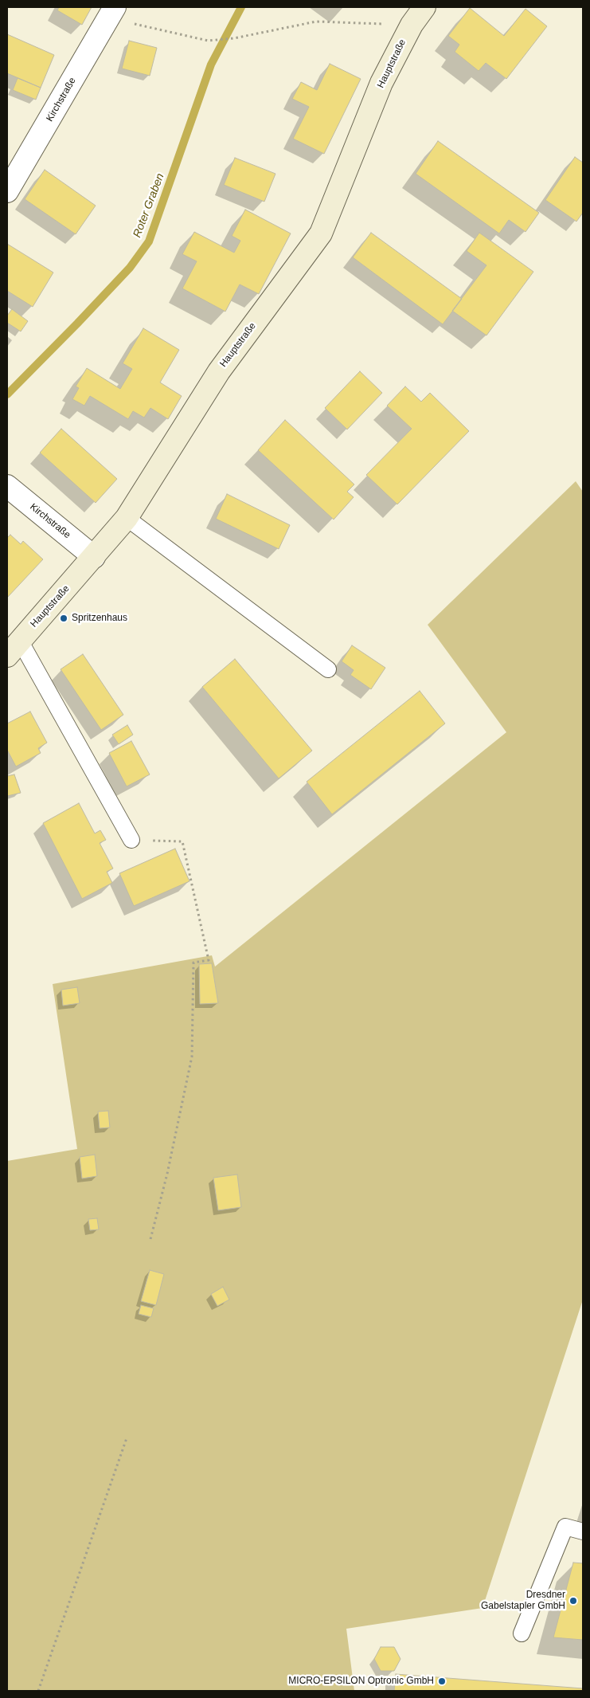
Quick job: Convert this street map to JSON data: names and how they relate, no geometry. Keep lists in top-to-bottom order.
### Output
{
  "streets": {
    "street": ["Hauptstraße", "Kirchstraße"]
  },
  "crossings": [
    ["Hauptstraße", "Kirchstraße"]
  ],
  "water": ["Roter Graben"],
  "places": ["Spritzenhaus", "Dresdner Gabelstapler GmbH", "MICRO-EPSILON Optronic GmbH"]
}
